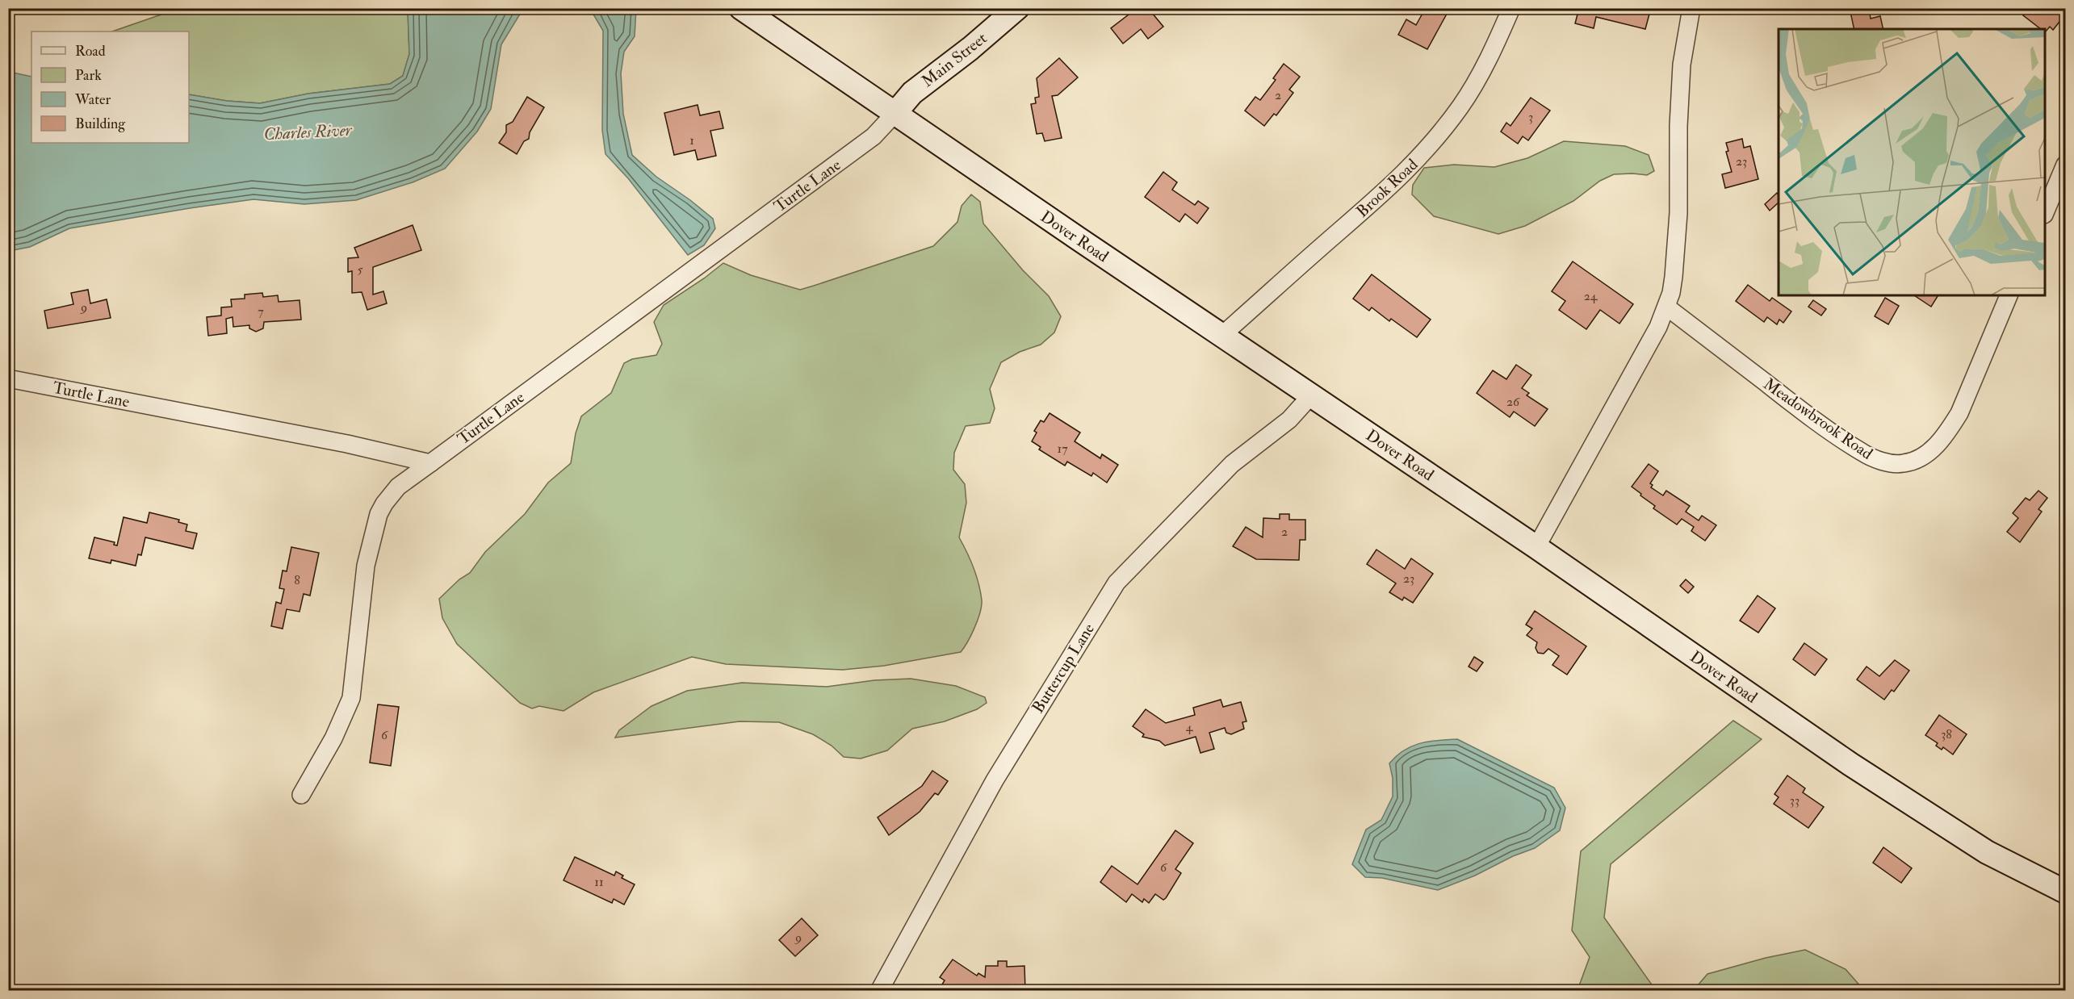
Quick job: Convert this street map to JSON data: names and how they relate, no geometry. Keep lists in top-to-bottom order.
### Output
{
  "streets": {
    "street": [
      "Main Street",
      "Turtle Lane",
      "Brook Road",
      "Dover Road",
      "Meadowbrook Road",
      "Buttercup Lane"
    ]
  },
  "crossings": [
    ["Main Street", "Turtle Lane"],
    ["Main Street", "Dover Road"],
    ["Turtle Lane", "Dover Road"],
    ["Brook Road", "Dover Road"],
    ["Dover Road", "Buttercup Lane"]
  ],
  "water": ["Charles River"],
  "house_numbers": [
    "2",
    "3",
    "1",
    "23",
    "5",
    "24",
    "9",
    "7",
    "26",
    "17",
    "2",
    "23",
    "8",
    "4",
    "38",
    "6",
    "33",
    "6",
    "11",
    "9"
  ],
  "legend": [
    "Road",
    "Park",
    "Water",
    "Building"
  ]
}
